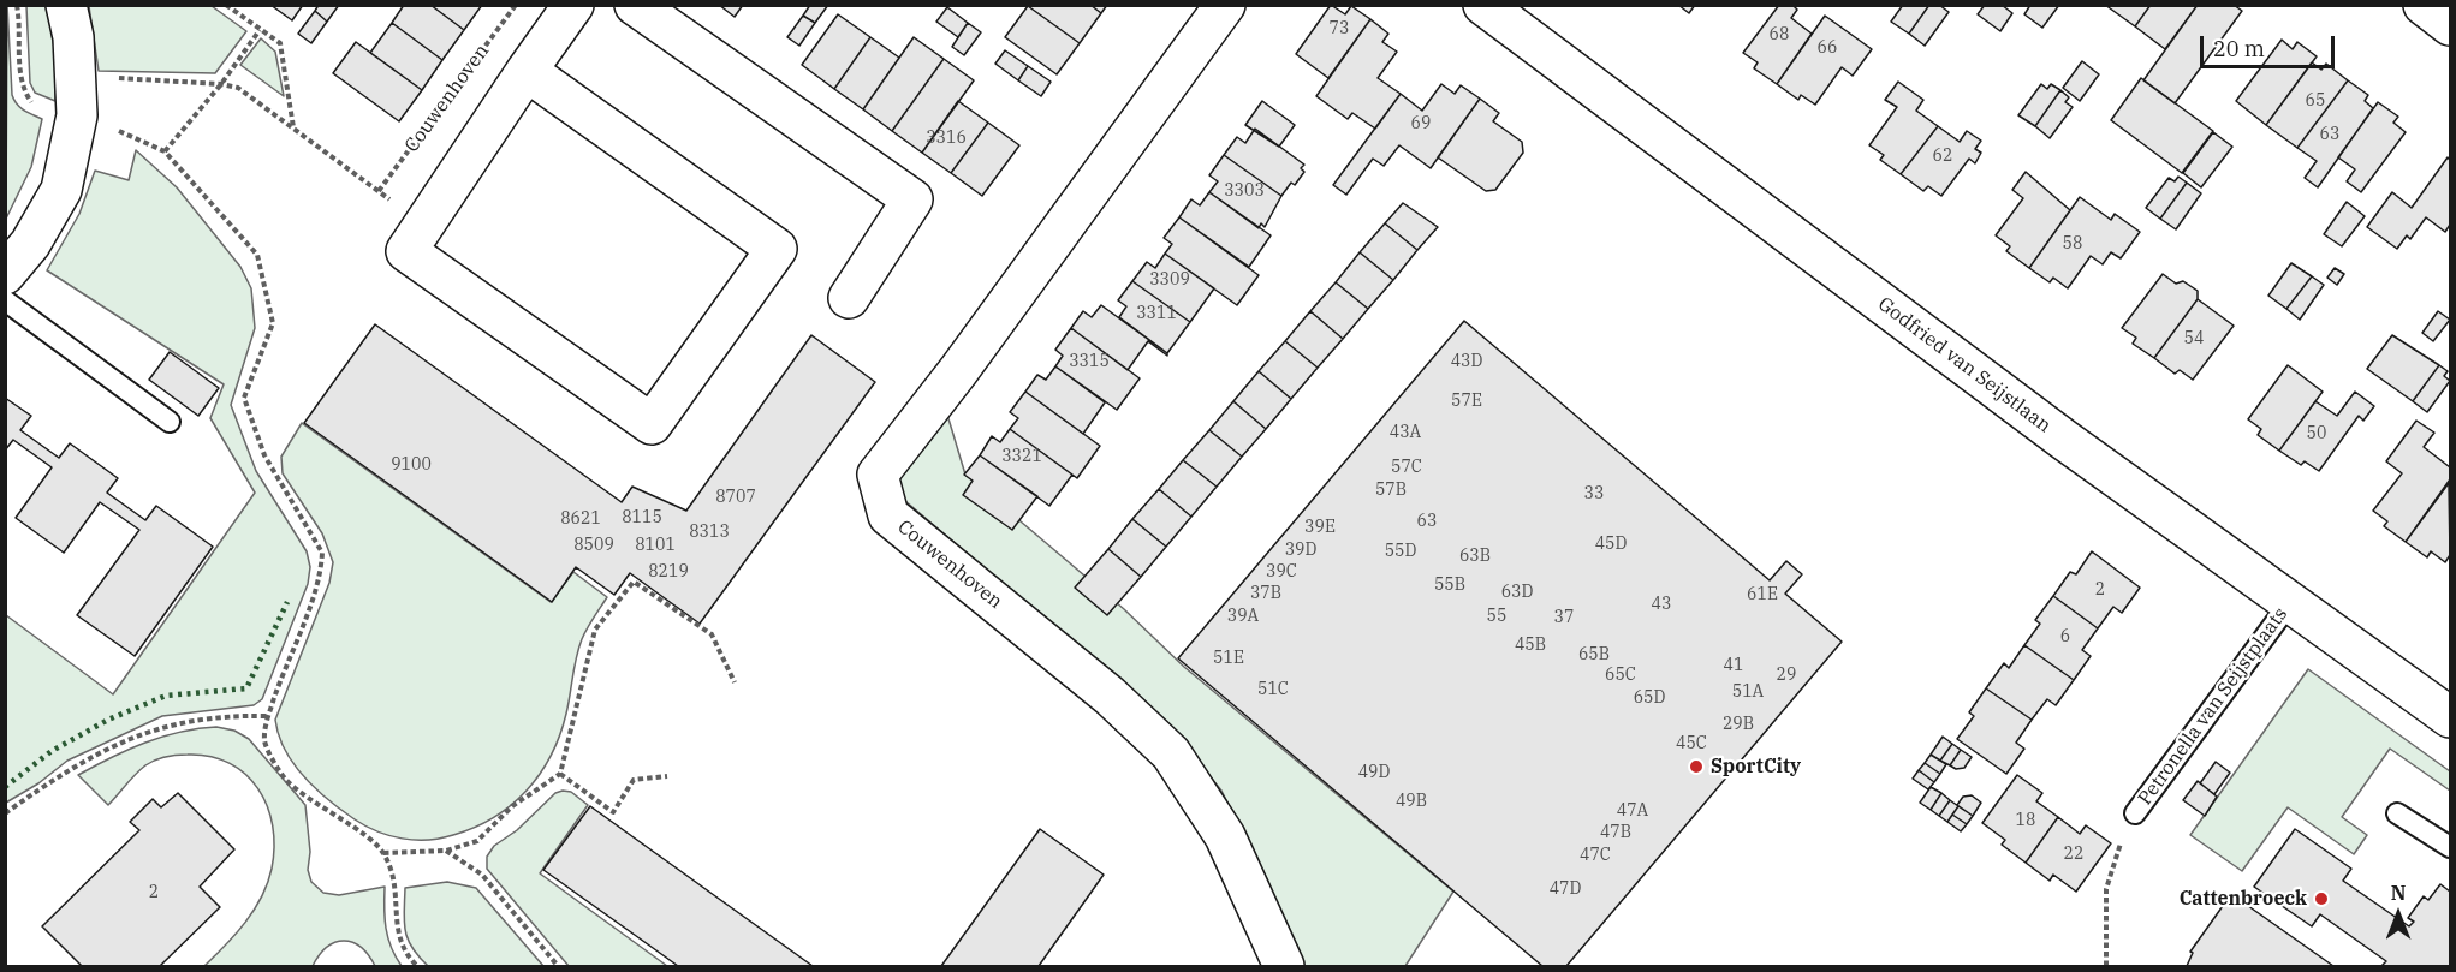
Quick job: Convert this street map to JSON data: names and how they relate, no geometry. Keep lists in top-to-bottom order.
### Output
{
  "streets": {
    "street": ["Couwenhoven", "Godfried van Seijstlaan"],
    "lane": ["Petronella van Seijstplaats"]
  },
  "crossings": [
    ["Godfried van Seijstlaan", "Petronella van Seijstplaats"]
  ],
  "places": ["SportCity", "Cattenbroeck"],
  "house_numbers": [
    "73",
    "68",
    "66",
    "65",
    "69",
    "63",
    "3316",
    "62",
    "3303",
    "58",
    "3309",
    "3311",
    "54",
    "3315",
    "43D",
    "57E",
    "43A",
    "50",
    "3321",
    "9100",
    "57C",
    "57B",
    "33",
    "8707",
    "8115",
    "8621",
    "63",
    "39E",
    "8313",
    "45D",
    "8509",
    "8101",
    "39D",
    "55D",
    "63B",
    "8219",
    "39C",
    "55B",
    "2",
    "63D",
    "37B",
    "61E",
    "43",
    "39A",
    "55",
    "37",
    "6",
    "45B",
    "65B",
    "51E",
    "41",
    "65C",
    "29",
    "51C",
    "51A",
    "65D",
    "29B",
    "45C",
    "49D",
    "49B",
    "47A",
    "18",
    "47B",
    "22",
    "47C",
    "47D",
    "2"
  ],
  "scale_bar": "20 m",
  "north": "top"
}
